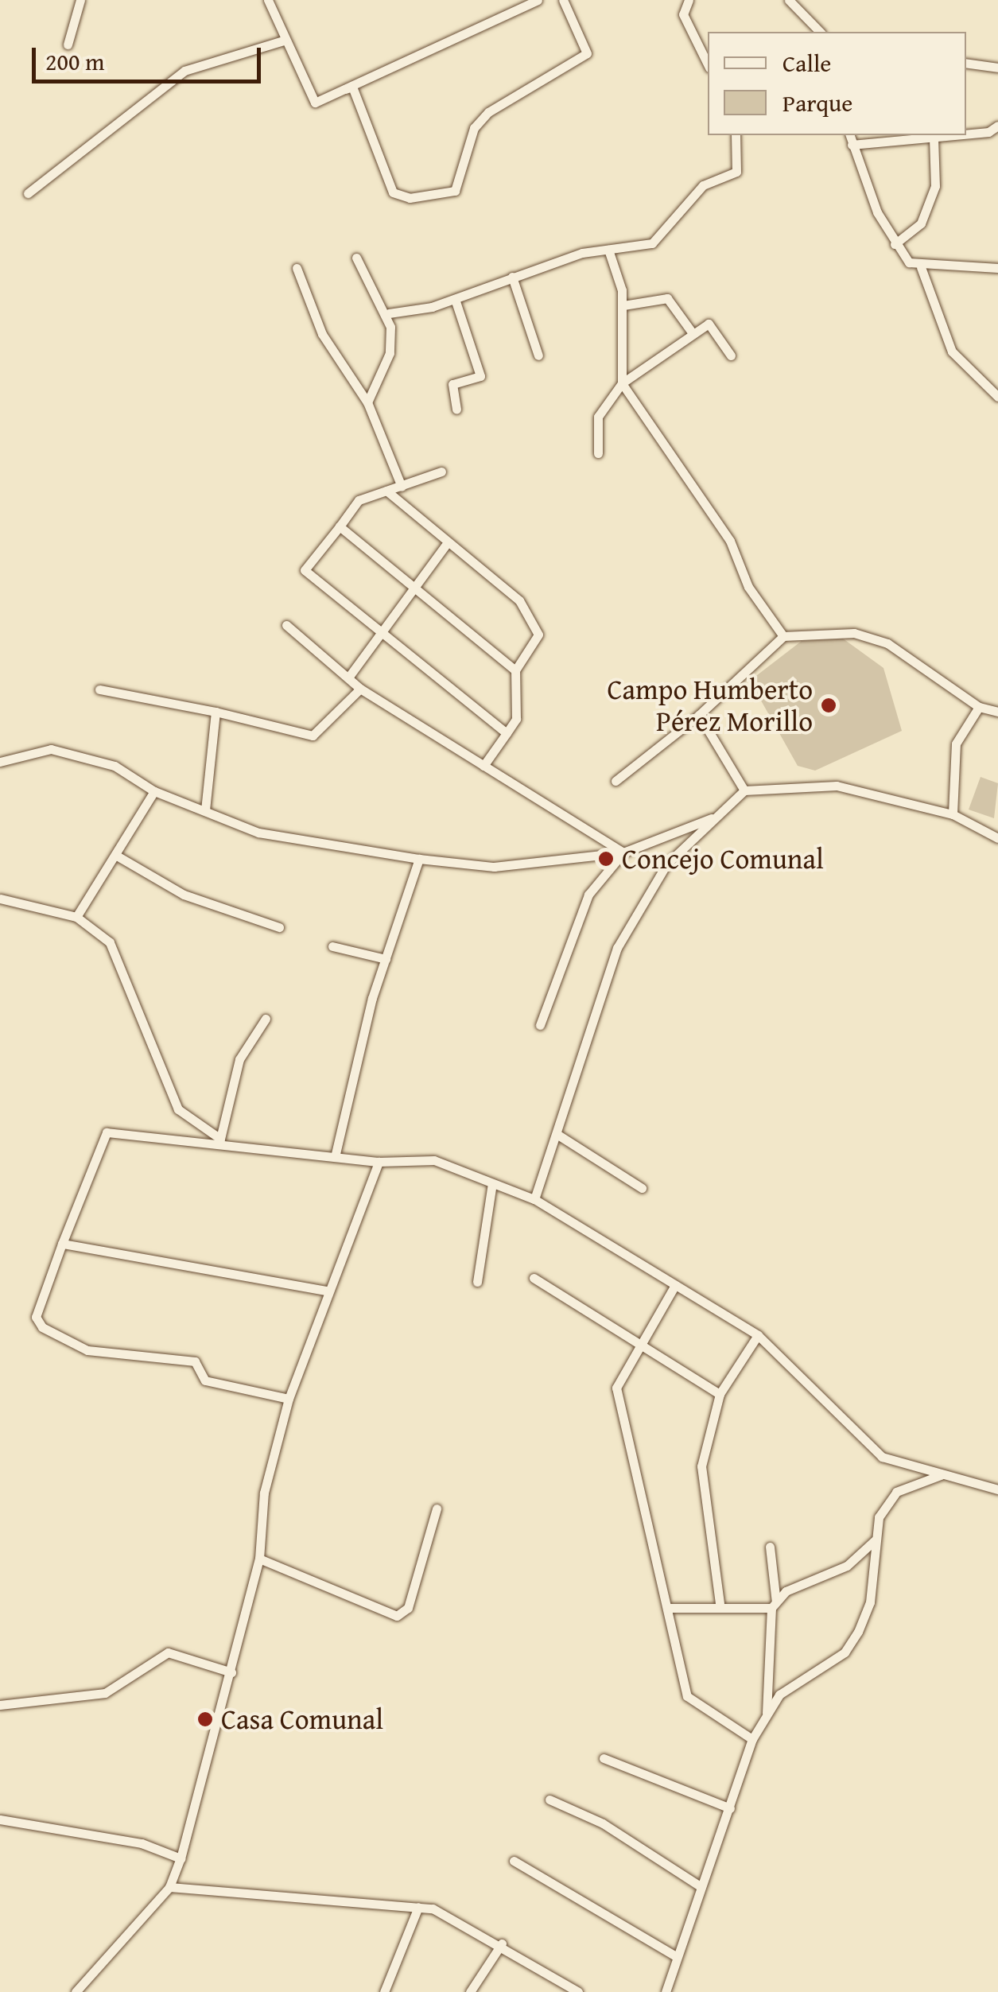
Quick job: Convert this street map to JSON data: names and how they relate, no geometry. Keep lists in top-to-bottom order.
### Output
{
  "places": ["Campo Humberto Pérez Morillo", "Concejo Comunal", "Casa Comunal"],
  "legend": ["Calle", "Parque"],
  "scale_bar": "200 m"
}
